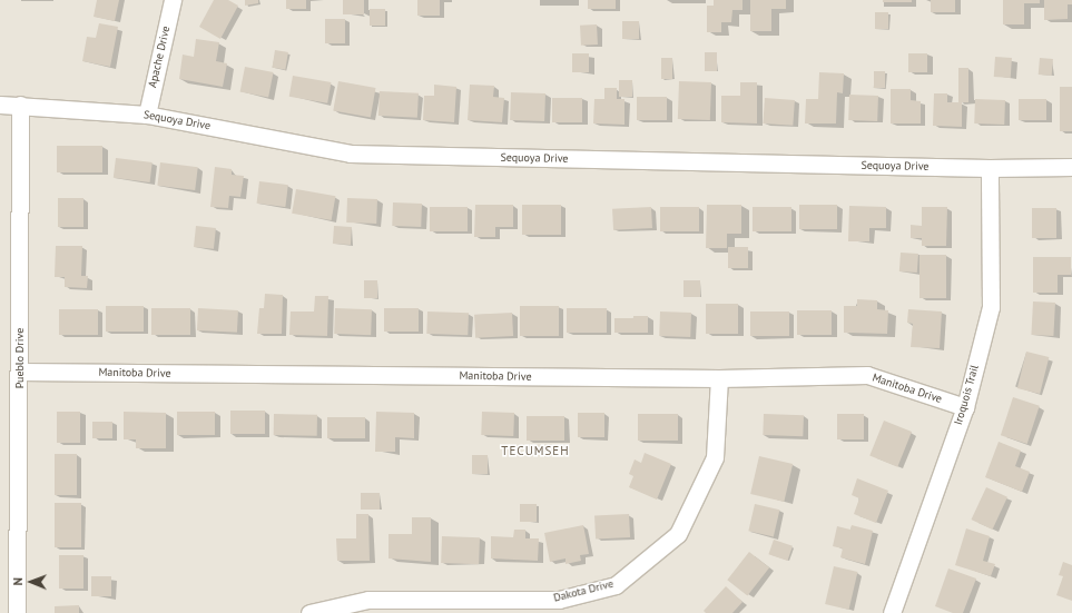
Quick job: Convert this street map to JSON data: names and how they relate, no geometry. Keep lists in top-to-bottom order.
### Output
{
  "streets": {
    "street": [
      "Apache Drive",
      "Sequoya Drive",
      "Pueblo Drive",
      "Manitoba Drive",
      "Iroquois Trail",
      "Dakota Drive"
    ]
  },
  "crossings": [
    ["Apache Drive", "Sequoya Drive"],
    ["Sequoya Drive", "Pueblo Drive"],
    ["Sequoya Drive", "Iroquois Trail"],
    ["Pueblo Drive", "Manitoba Drive"],
    ["Manitoba Drive", "Iroquois Trail"],
    ["Manitoba Drive", "Dakota Drive"]
  ],
  "districts": ["TECUMSEH"],
  "north": "left"
}
